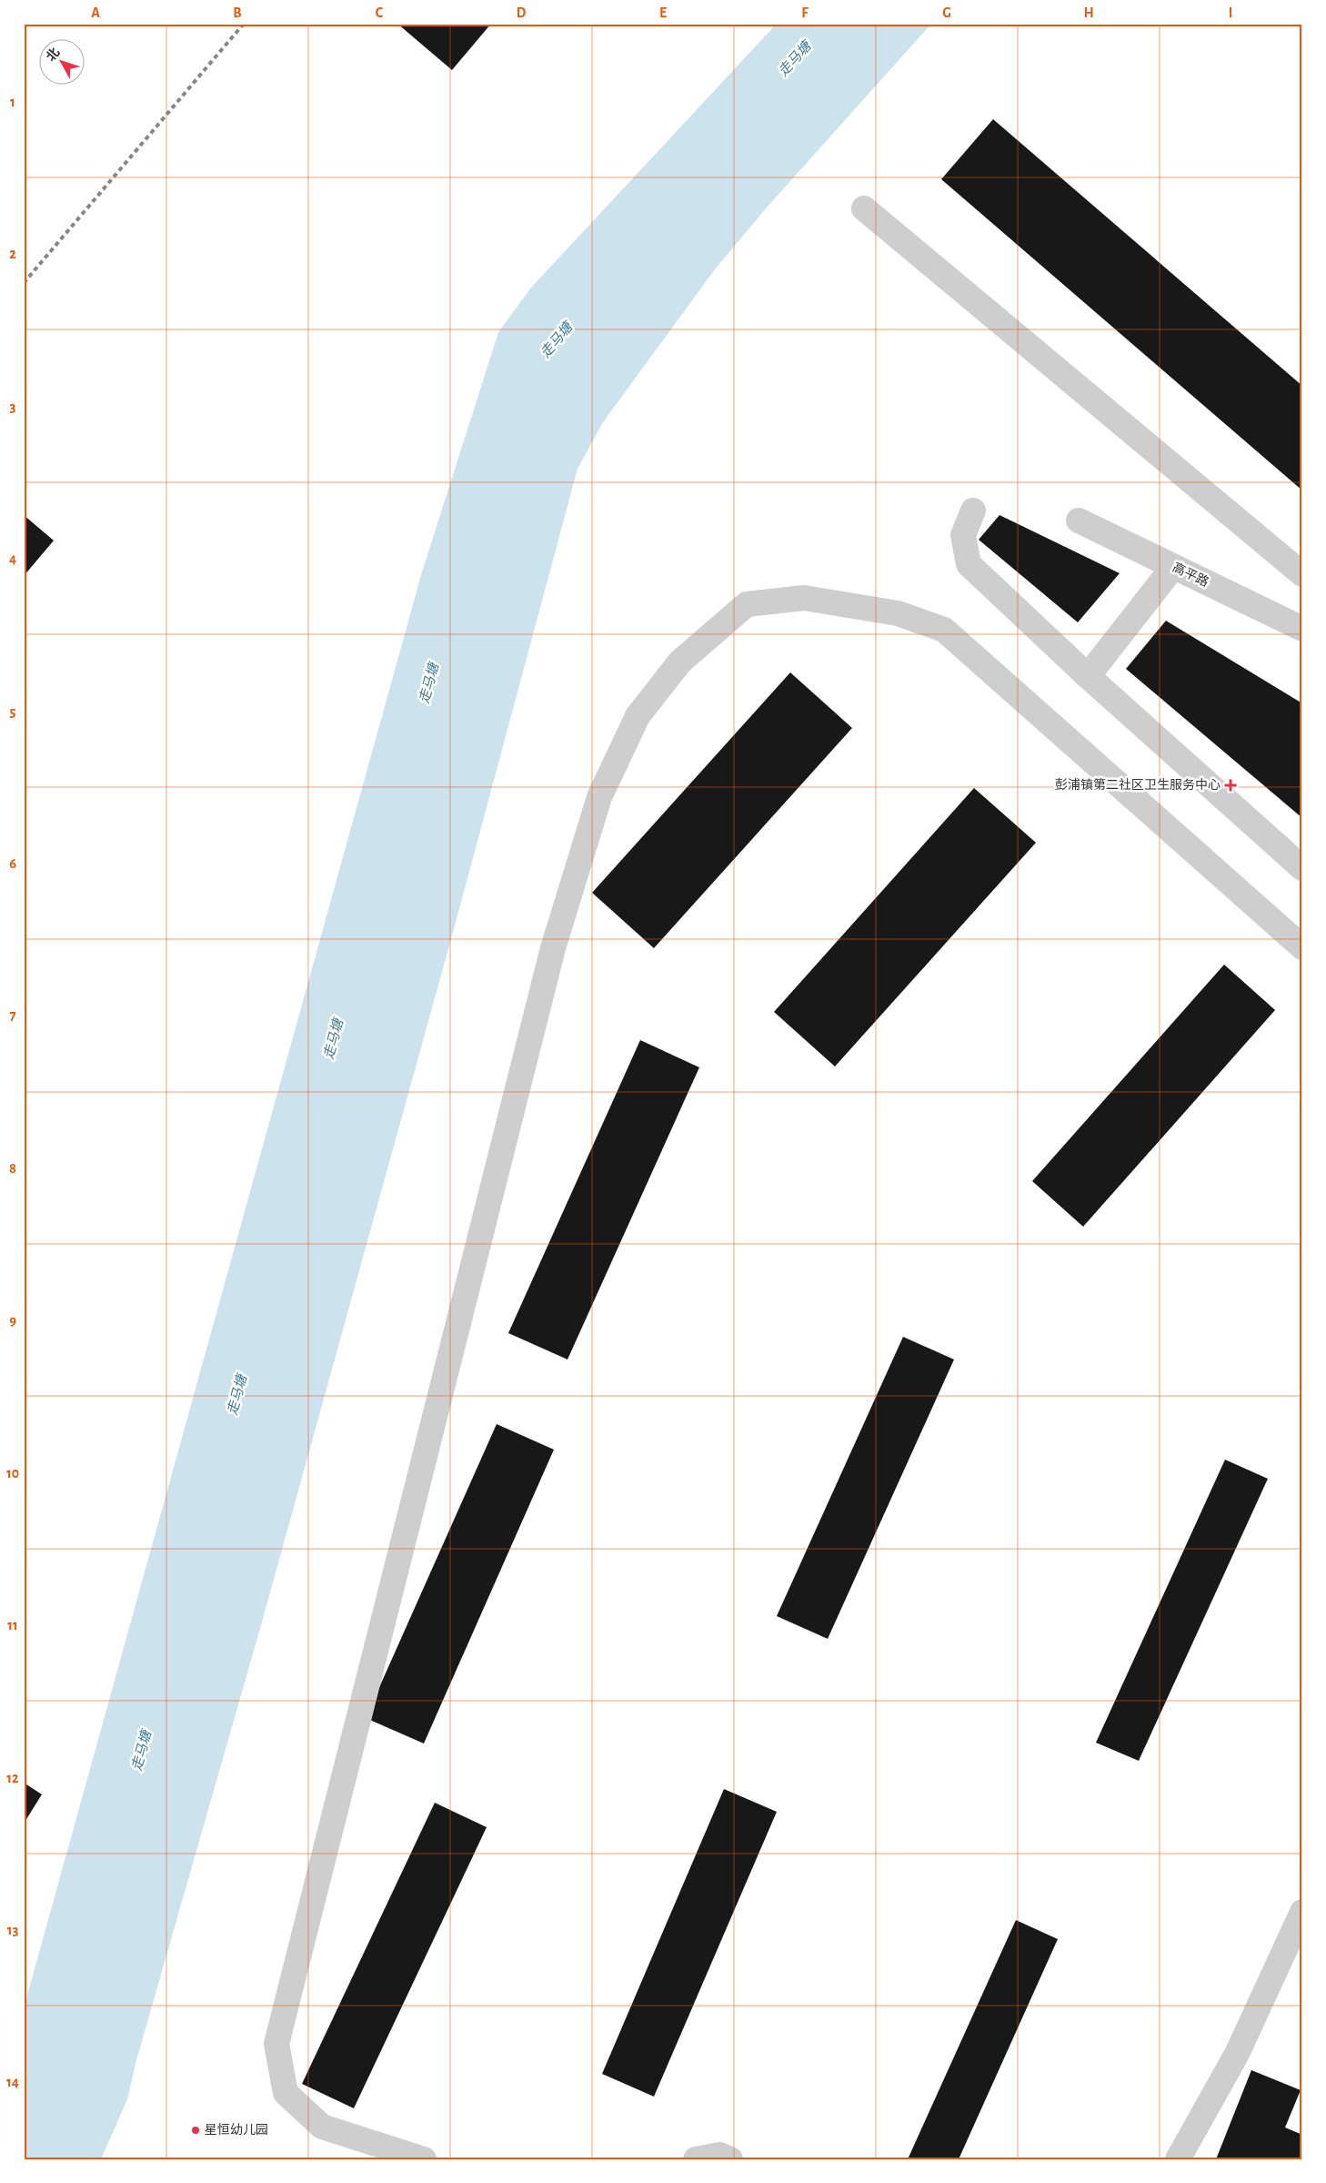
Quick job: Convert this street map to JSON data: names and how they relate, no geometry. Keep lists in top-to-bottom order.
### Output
{
  "streets": {
    "street": ["高平路"]
  },
  "water": ["走马塘"],
  "places": {
    "health": ["彭浦镇第二社区卫生服务中心"],
    "other": ["星恒幼儿园"]
  },
  "north": "top left",
  "grid": {
    "columns": [
      "A",
      "B",
      "C",
      "D",
      "E",
      "F",
      "G",
      "H",
      "I"
    ],
    "rows": [
      "1",
      "2",
      "3",
      "4",
      "5",
      "6",
      "7",
      "8",
      "9",
      "10",
      "11",
      "12",
      "13",
      "14"
    ]
  }
}
